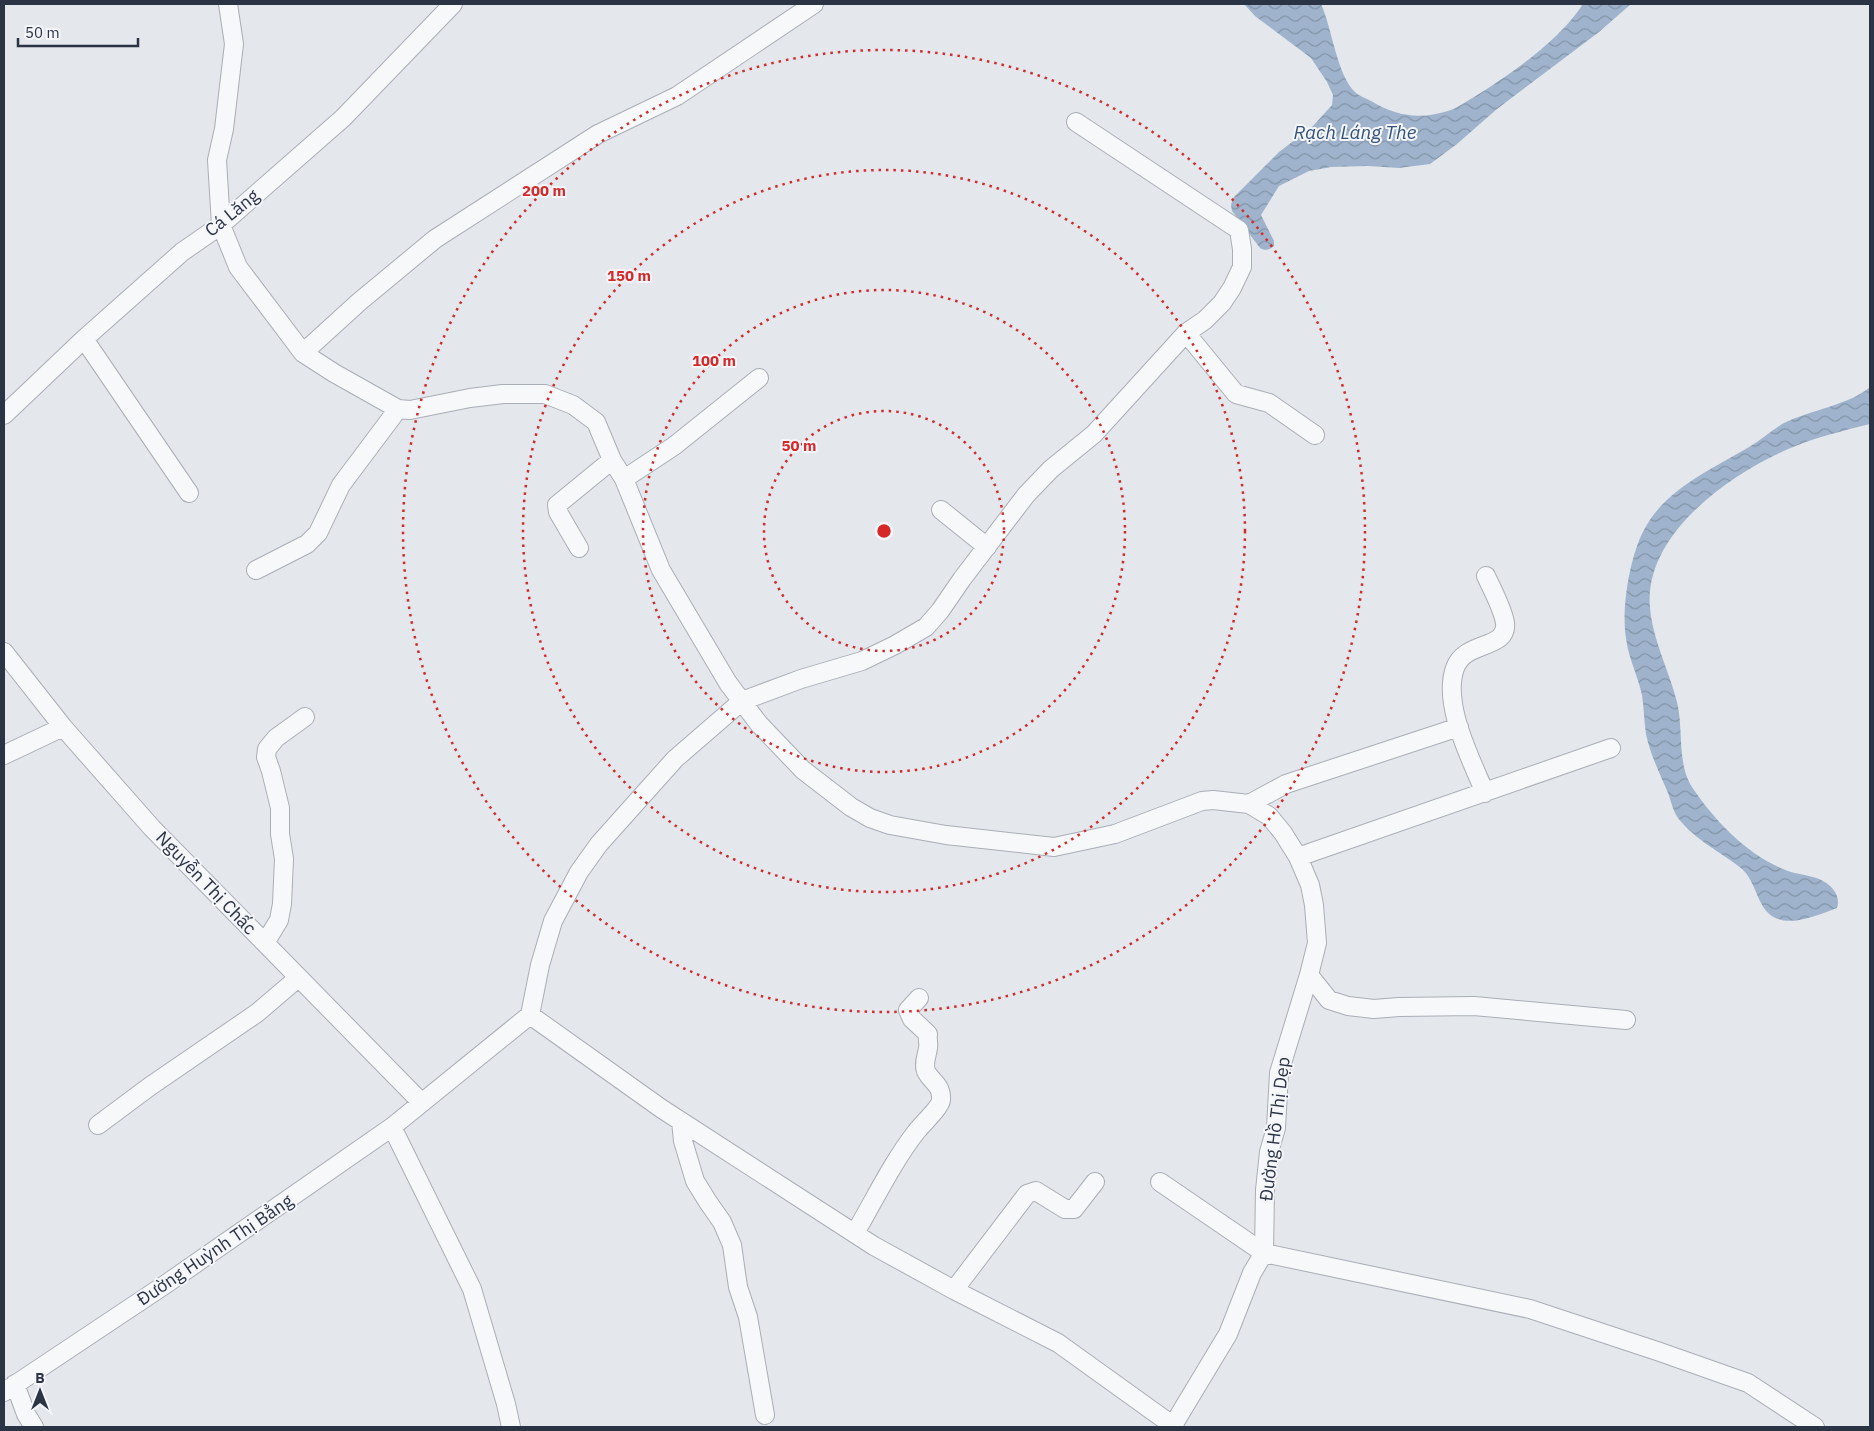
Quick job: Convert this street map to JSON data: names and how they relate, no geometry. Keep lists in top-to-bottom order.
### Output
{
  "streets": {
    "street": [
      "Cá Lăng",
      "Nguyễn Thị Chấc",
      "Đường Hồ Thị Dẹp",
      "Đường Huỳnh Thị Bẳng"
    ]
  },
  "crossings": [
    ["Nguyễn Thị Chấc", "Đường Huỳnh Thị Bẳng"]
  ],
  "water": ["Rạch Láng The"],
  "scale_bar": "50 m",
  "north": "top",
  "rings": [
    "200 m",
    "150 m",
    "100 m",
    "50 m"
  ]
}
